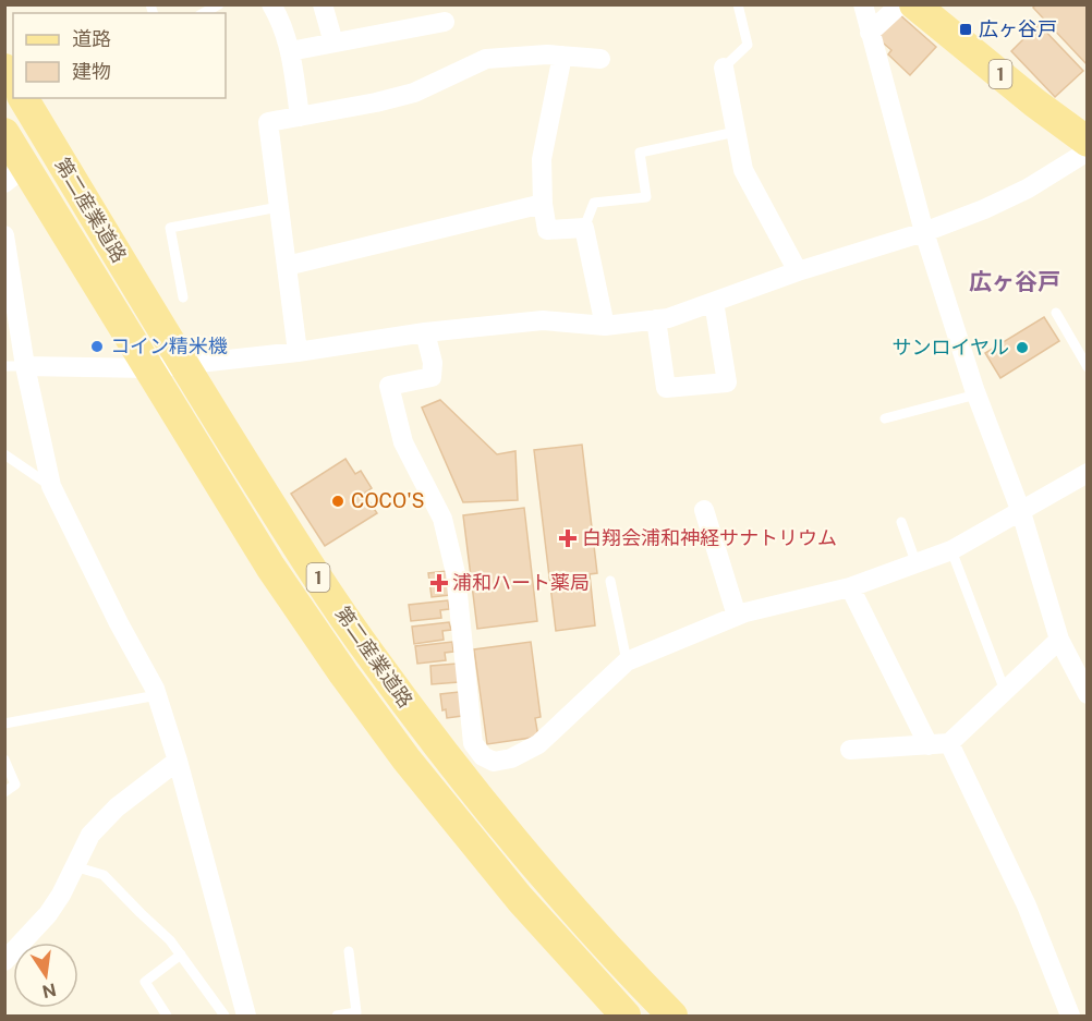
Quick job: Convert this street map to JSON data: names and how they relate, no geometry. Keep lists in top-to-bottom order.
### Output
{
  "streets": {
    "main road": ["1", "第二産業道路"]
  },
  "districts": ["広ヶ谷戸"],
  "places": {
    "transit": ["広ヶ谷戸"],
    "other": ["コイン精米機", "サンロイヤル", "COCO'S"],
    "health": ["白翔会浦和神経サナトリウム", "浦和ハート薬局"]
  },
  "legend": ["道路", "建物"],
  "north": "bottom"
}
